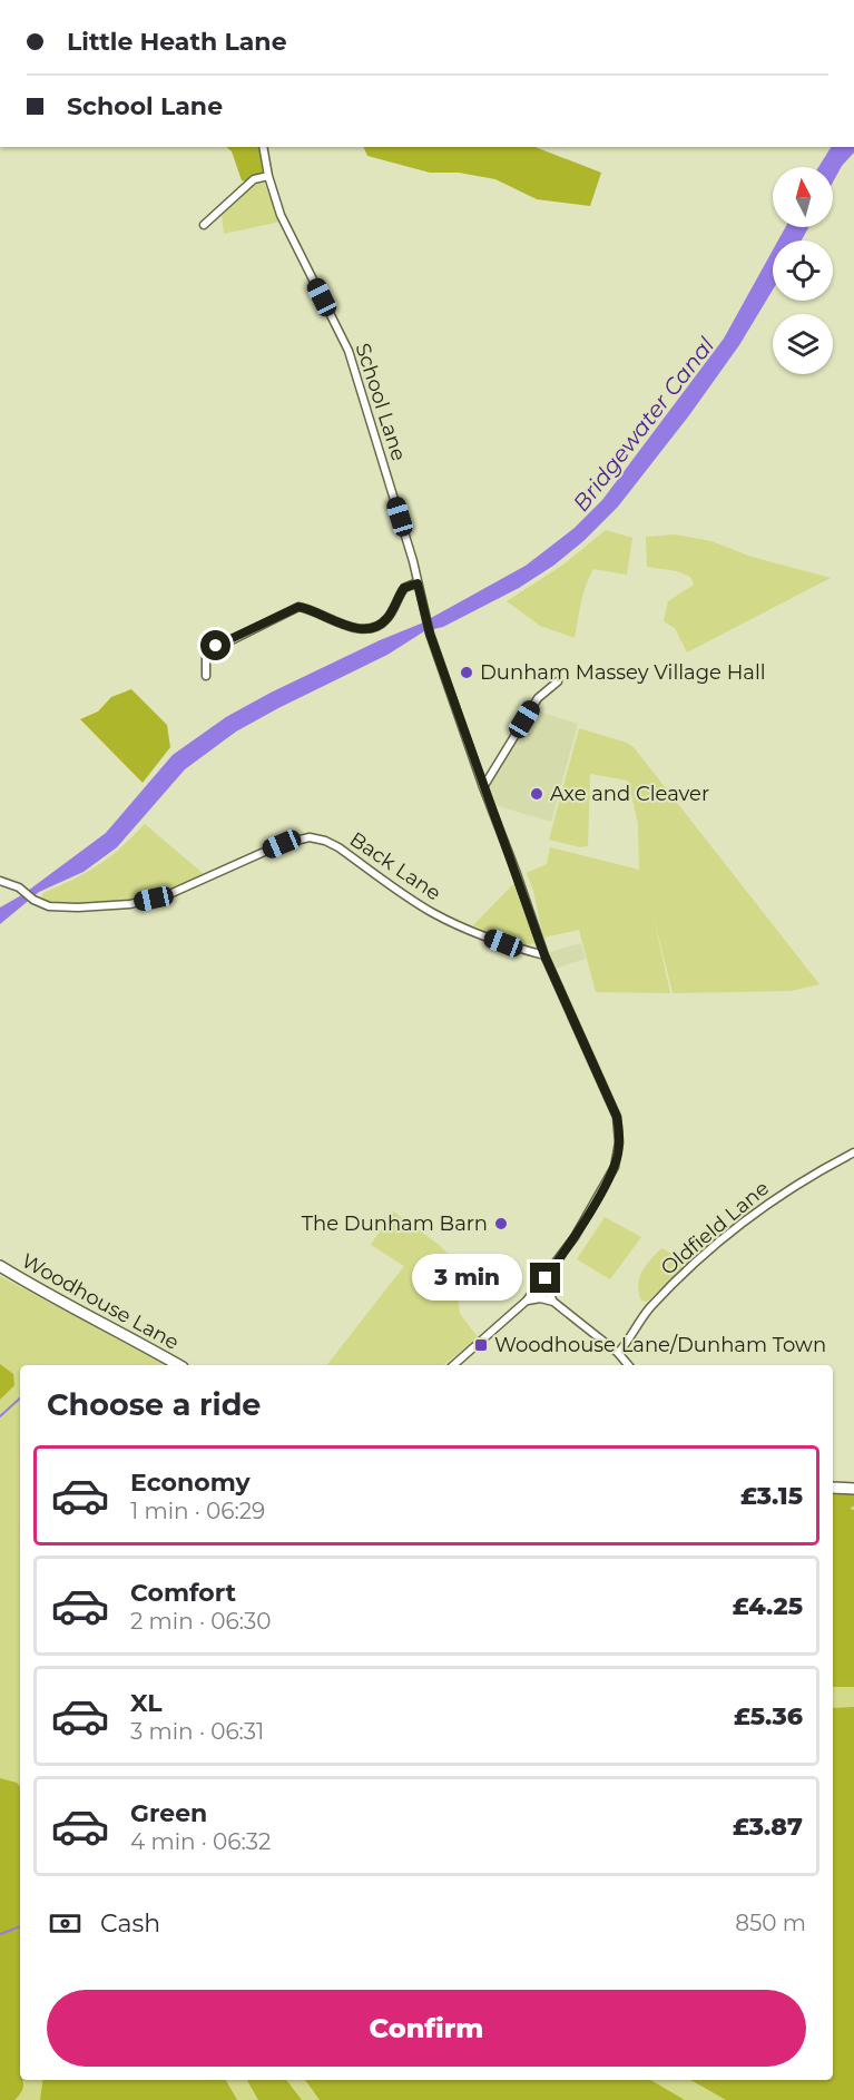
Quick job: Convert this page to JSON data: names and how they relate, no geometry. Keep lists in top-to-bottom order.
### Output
{
  "streets": {
    "main road": ["Woodhouse Lane"],
    "street": ["School Lane", "Back Lane", "Oldfield Lane"]
  },
  "crossings": [
    ["School Lane", "Back Lane"]
  ],
  "water": ["Bridgewater Canal"],
  "places": {
    "other": ["Dunham Massey Village Hall", "Axe and Cleaver", "The Dunham Barn"],
    "transit": ["Woodhouse Lane/Dunham Town"]
  },
  "north": "top",
  "page": {
    "banner": ["Little Heath Lane", "School Lane"],
    "bubble": "3 min",
    "heading": "Choose a ride",
    "list": [
      {
        "name": "Economy",
        "note": "1 min · 06:29",
        "value": "£3.15"
      },
      {
        "name": "Comfort",
        "note": "2 min · 06:30",
        "value": "£4.25"
      },
      {
        "name": "XL",
        "note": "3 min · 06:31",
        "value": "£5.36"
      },
      {
        "name": "Green",
        "note": "4 min · 06:32",
        "value": "£3.87"
      }
    ],
    "pay": ["Cash", "850 m"],
    "buttons": "Confirm"
  }
}
